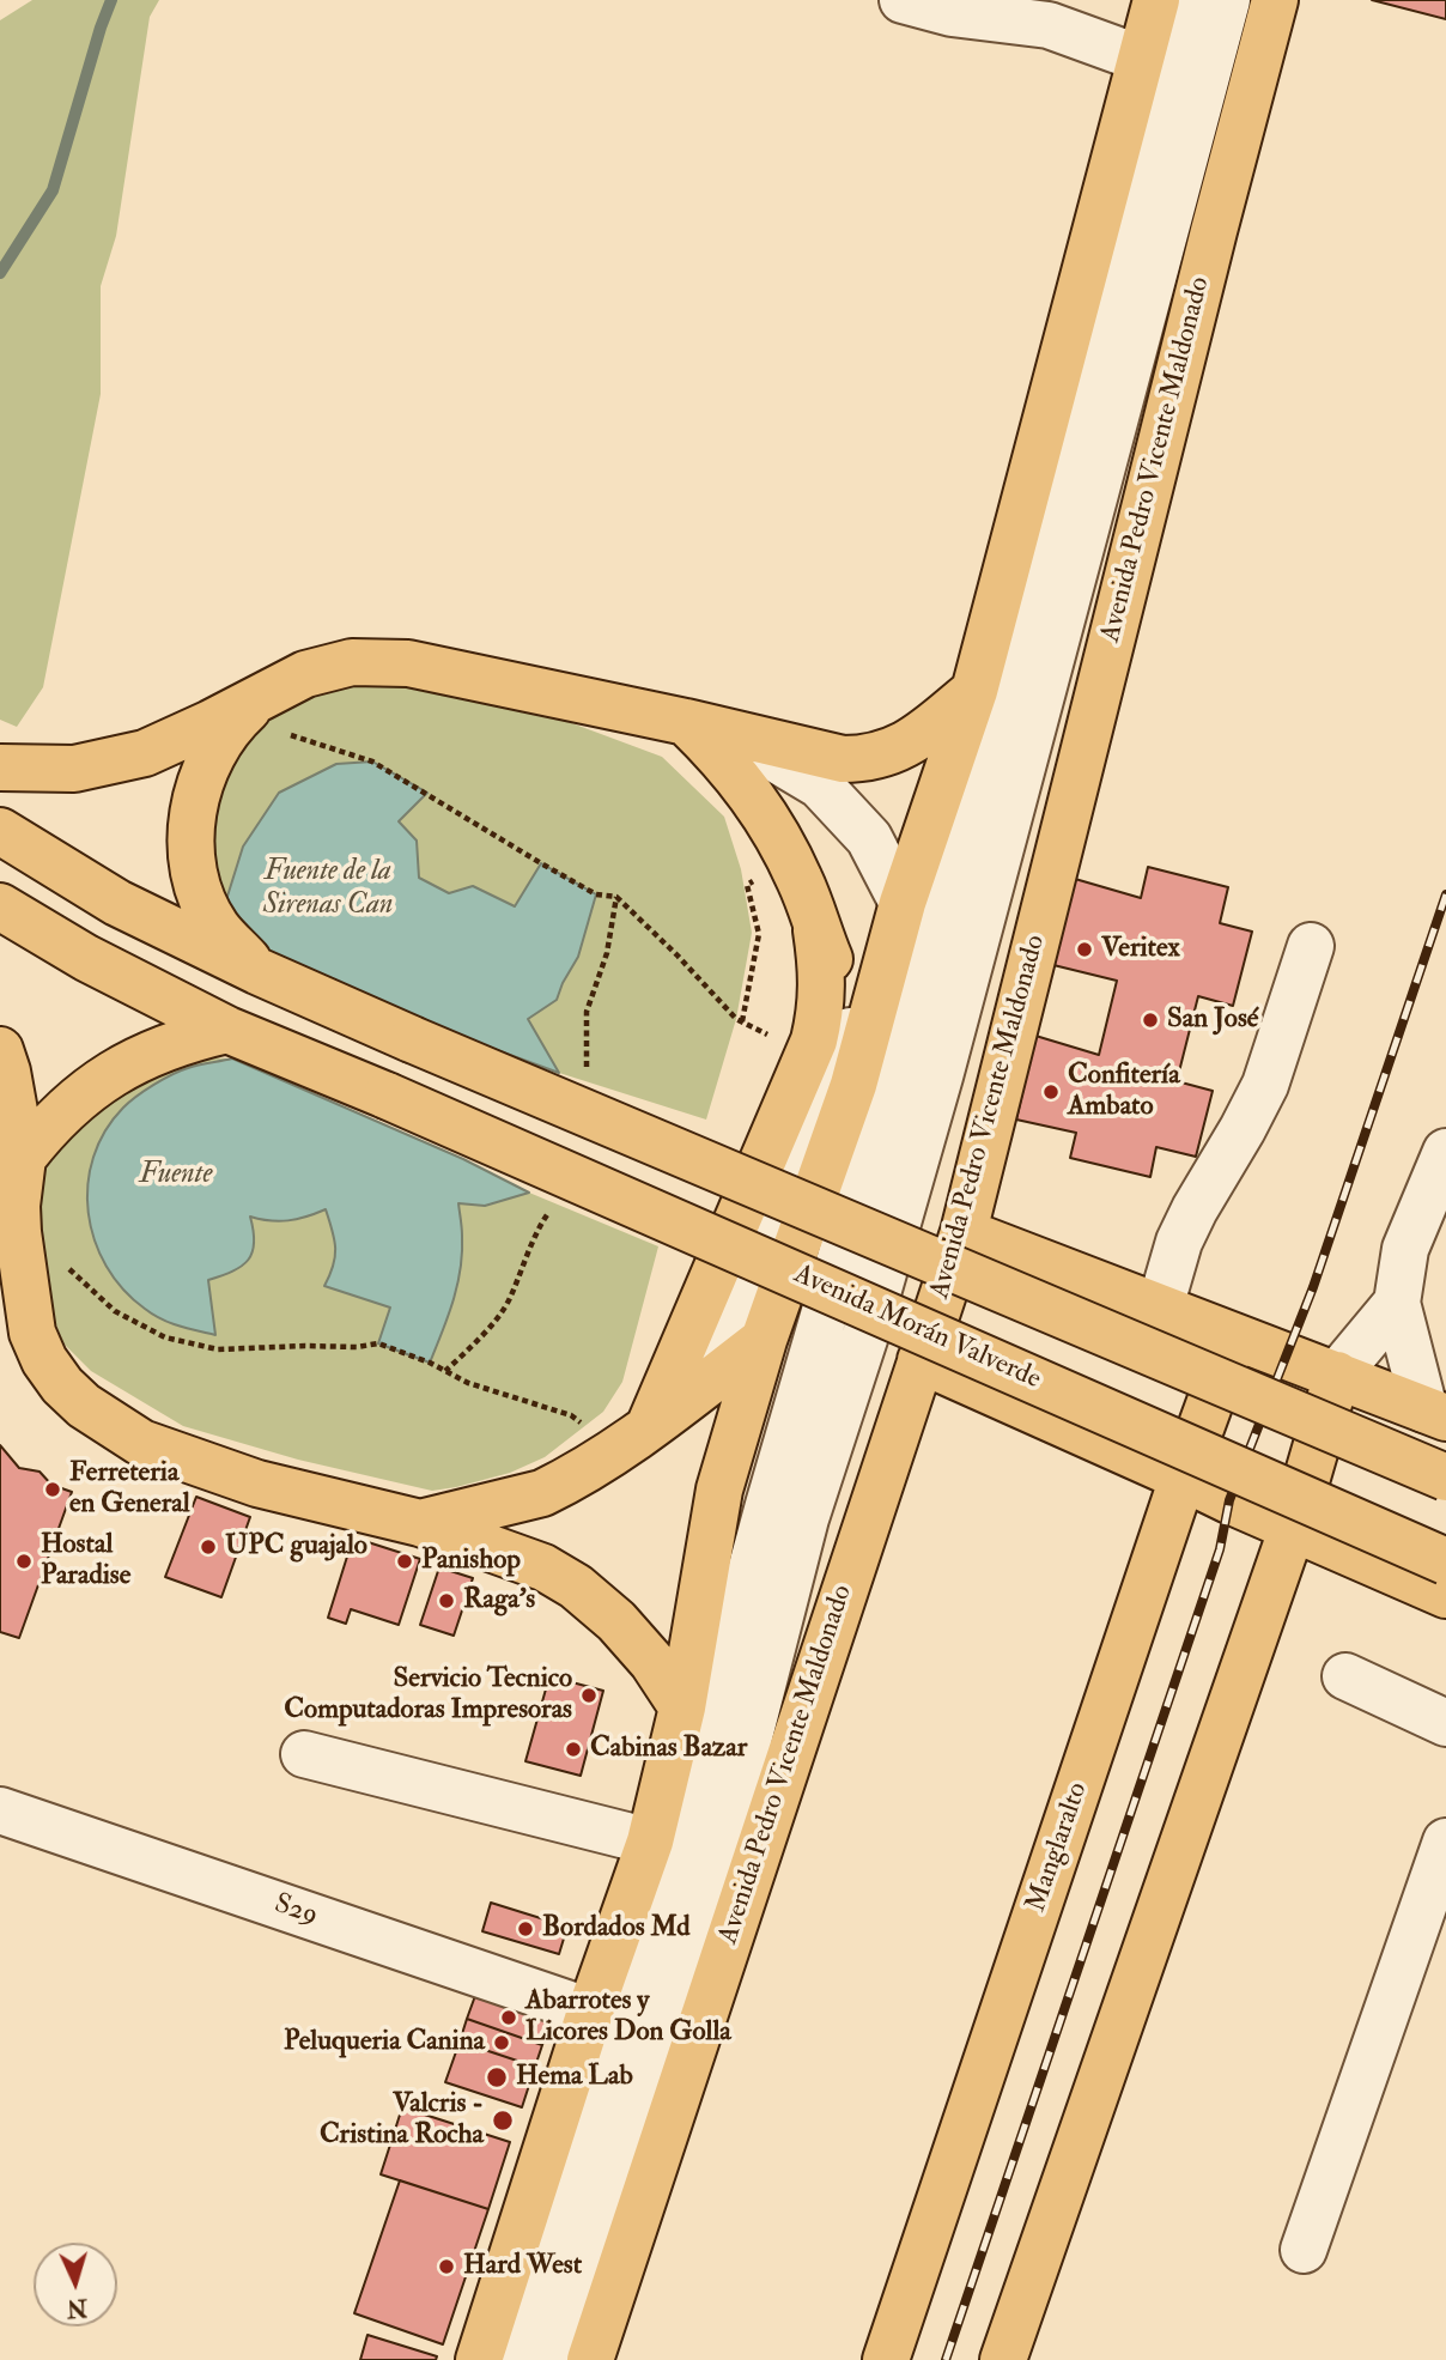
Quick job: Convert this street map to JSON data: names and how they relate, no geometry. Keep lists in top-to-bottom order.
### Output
{
  "streets": {
    "main road": ["Avenida Pedro Vicente Maldonado", "Avenida Morán Valverde", "Manglaralto"],
    "street": ["S29"]
  },
  "water": ["Fuente de la Sirenas Can", "Fuente"],
  "places": [
    "Veritex",
    "San José",
    "Confitería Ambato",
    "Ferreteria en General",
    "UPC guajalo",
    "Hostal Paradise",
    "Panishop",
    "Raga's",
    "Servicio Tecnico Computadoras Impresoras",
    "Cabinas Bazar",
    "Bordados Md",
    "Abarrotes y Licores Don Golla",
    "Peluqueria Canina",
    "Hema Lab",
    "Valcris - Cristina Rocha",
    "Hard West"
  ],
  "north": "bottom"
}
